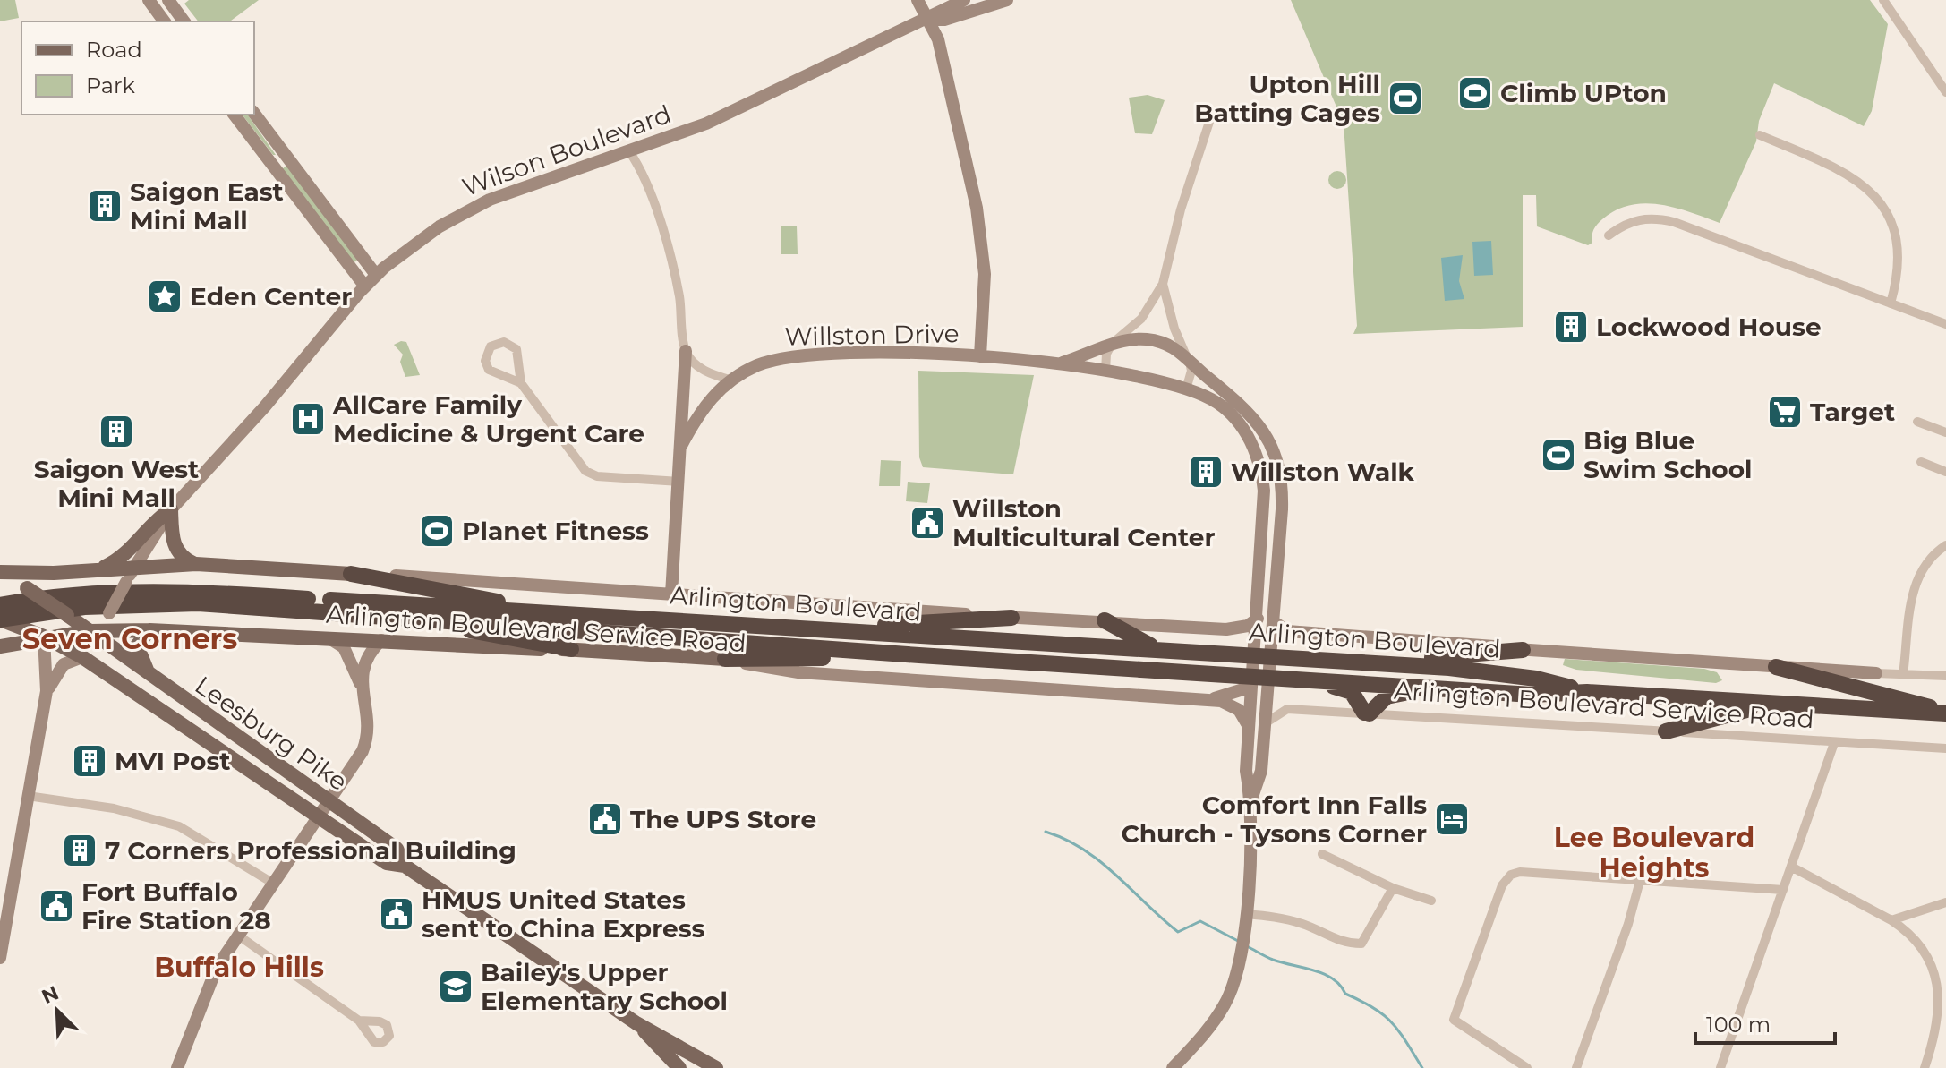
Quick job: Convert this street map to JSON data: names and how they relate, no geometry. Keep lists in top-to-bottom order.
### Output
{
  "streets": {
    "highway": ["Arlington Boulevard"],
    "main road": ["Arlington Boulevard Service Road", "Leesburg Pike"],
    "street": ["Wilson Boulevard", "Willston Drive"]
  },
  "crossings": [
    ["Wilson Boulevard", "Arlington Boulevard Service Road"],
    ["Wilson Boulevard", "Leesburg Pike"],
    ["Willston Drive", "Arlington Boulevard"],
    ["Willston Drive", "Arlington Boulevard Service Road"],
    ["Arlington Boulevard", "Arlington Boulevard Service Road"],
    ["Arlington Boulevard", "Leesburg Pike"],
    ["Arlington Boulevard Service Road", "Leesburg Pike"]
  ],
  "districts": ["Seven Corners", "Lee Boulevard Heights", "Buffalo Hills"],
  "places": {
    "sports": [
      "Climb UPton",
      "Upton Hill Batting Cages",
      "Big Blue Swim School",
      "Planet Fitness"
    ],
    "building": [
      "Saigon East Mini Mall",
      "Lockwood House",
      "Saigon West Mini Mall",
      "Willston Walk",
      "MVI Post",
      "7 Corners Professional Building"
    ],
    "place": ["Eden Center"],
    "supermarket": ["Target"],
    "hospital": ["AllCare Family Medicine & Urgent Care"],
    "public building": [
      "Willston Multicultural Center",
      "The UPS Store",
      "Fort Buffalo Fire Station 28",
      "HMUS United States sent to China Express"
    ],
    "hotel": ["Comfort Inn Falls Church - Tysons Corner"],
    "school or university": ["Bailey's Upper Elementary School"]
  },
  "legend": ["Road", "Park"],
  "scale_bar": "100 m",
  "north": "top left"
}
